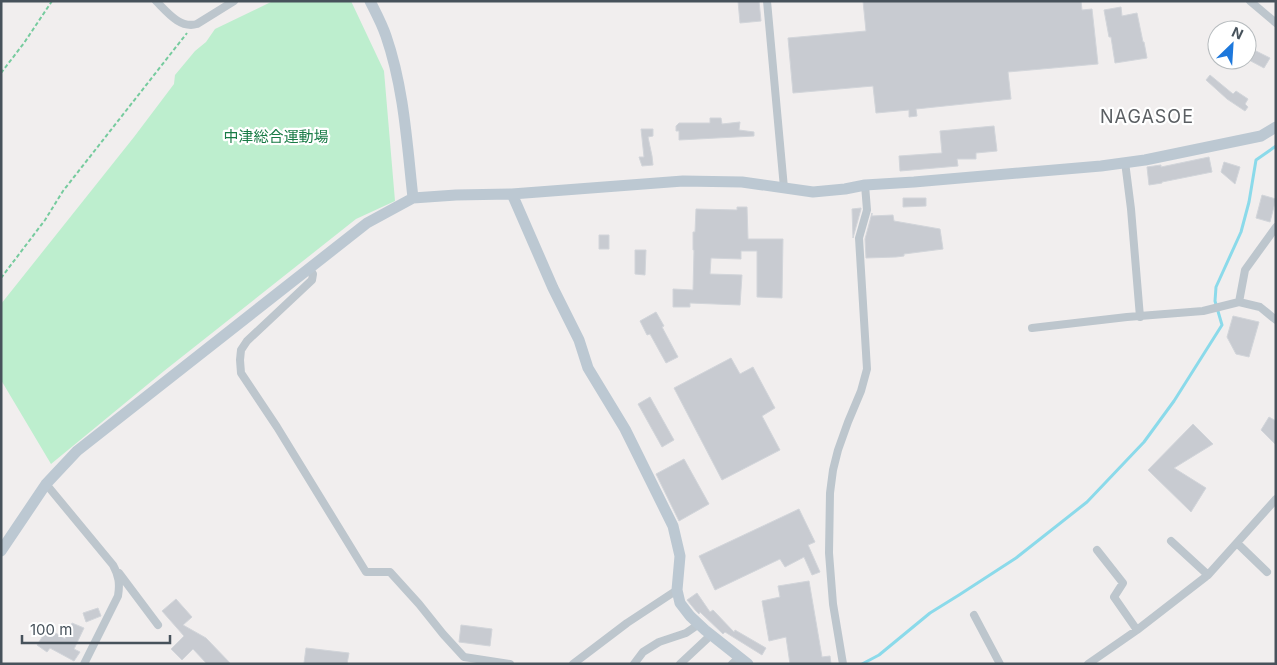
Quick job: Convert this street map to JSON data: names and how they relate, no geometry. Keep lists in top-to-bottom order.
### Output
{
  "districts": ["NAGASOE"],
  "parks": ["中津総合運動場"],
  "scale_bar": "100 m",
  "north": "top right"
}
